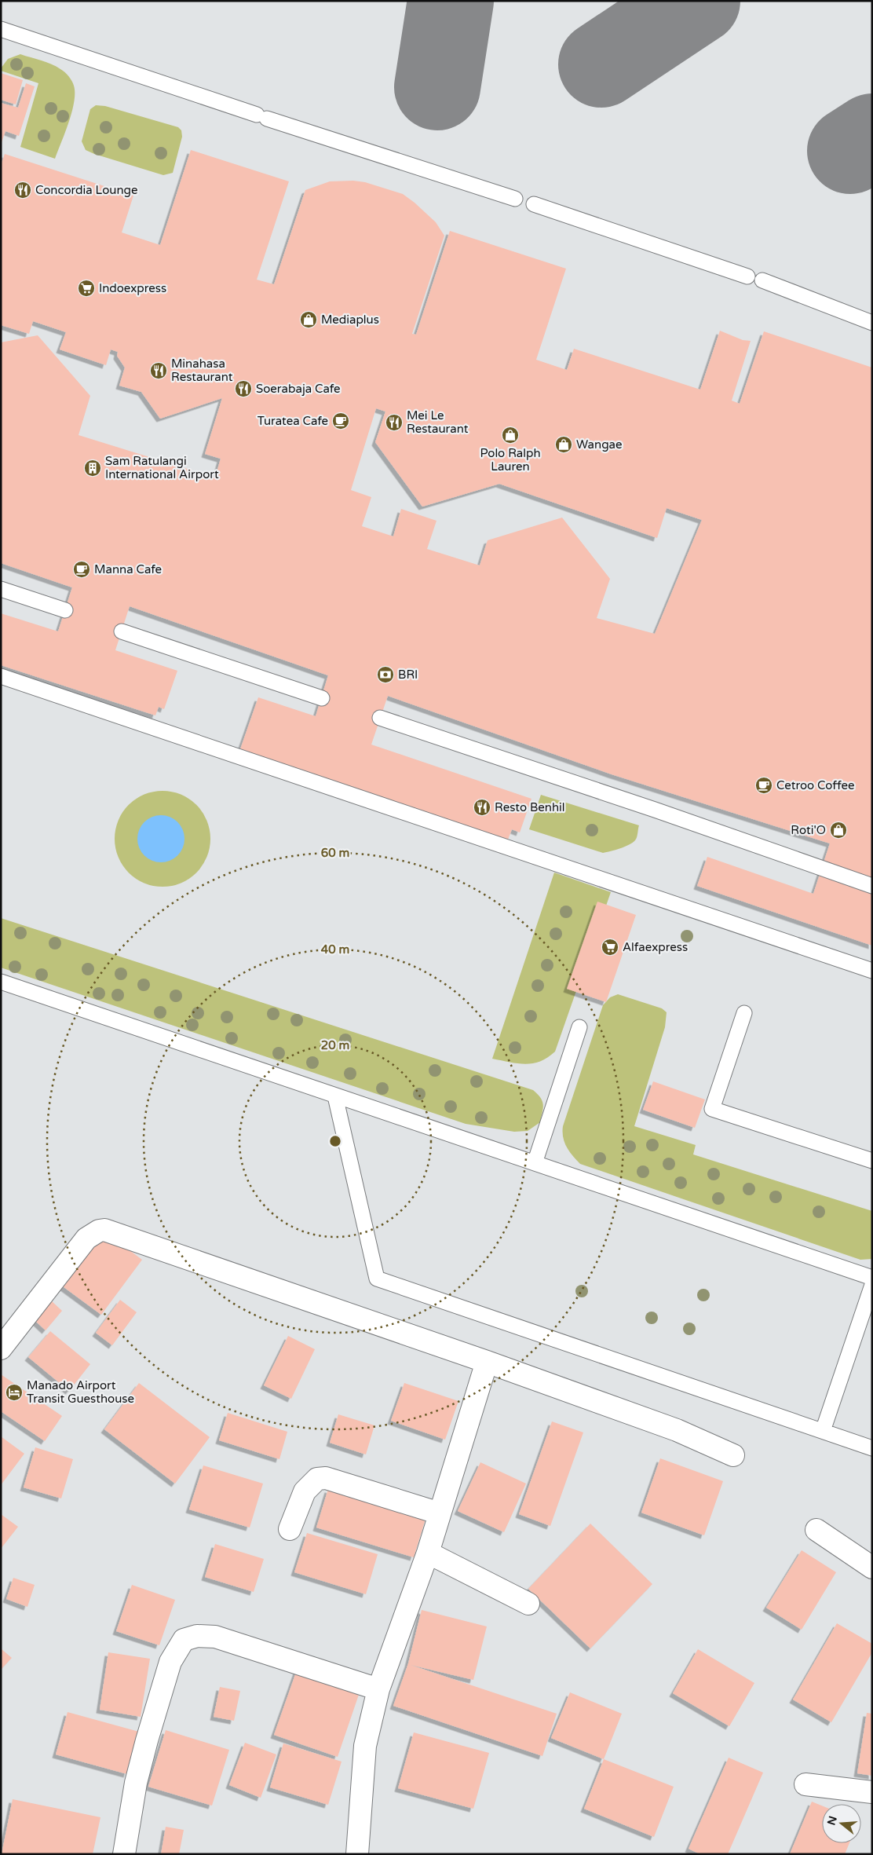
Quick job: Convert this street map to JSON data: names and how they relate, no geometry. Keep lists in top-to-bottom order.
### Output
{
  "places": {
    "restaurant": [
      "Concordia Lounge",
      "Minahasa Restaurant",
      "Soerabaja Cafe",
      "Mei Le Restaurant",
      "Resto Benhil"
    ],
    "supermarket": ["Indoexpress", "Alfaexpress"],
    "shop": [
      "Mediaplus",
      "Polo Ralph Lauren",
      "Wangae",
      "Roti'O"
    ],
    "cafe": ["Turatea Cafe", "Manna Cafe", "Cetroo Coffee"],
    "building": ["Sam Ratulangi International Airport"],
    "bank": ["BRI"],
    "hotel": ["Manado Airport Transit Guesthouse"]
  },
  "north": "left",
  "rings": ["60 m", "40 m", "20 m"]
}
